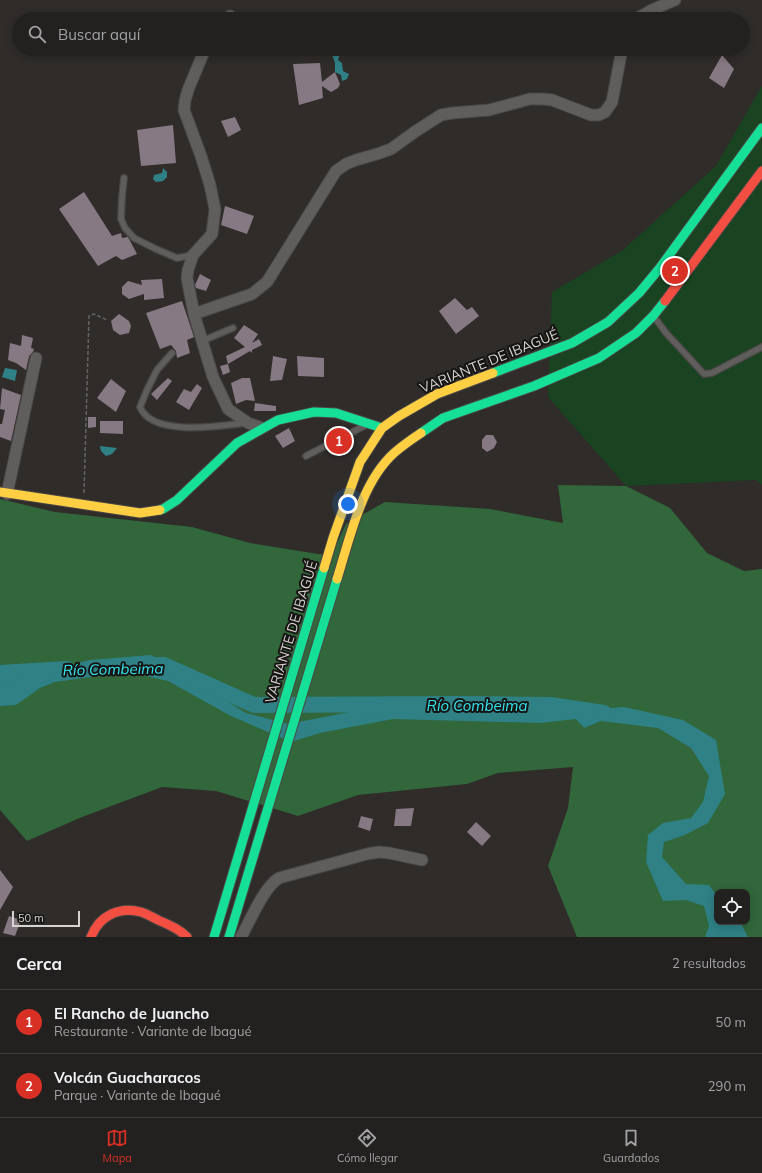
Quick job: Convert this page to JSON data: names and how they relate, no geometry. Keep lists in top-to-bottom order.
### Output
{
  "streets": {
    "main road": ["VARIANTE DE IBAGUÉ"]
  },
  "water": ["Río Combeima"],
  "scale_bar": "50 m",
  "page": {
    "search": "Buscar aquí",
    "pins": ["2", "1"],
    "scale": "50 m",
    "heading": ["Cerca", "2 resultados"],
    "list": [
      {
        "mark": "1",
        "name": "El Rancho de Juancho",
        "note": "Restaurante · Variante de Ibagué",
        "value": "50 m"
      },
      {
        "mark": "2",
        "name": "Volcán Guacharacos",
        "note": "Parque · Variante de Ibagué",
        "value": "290 m"
      }
    ],
    "nav": ["Mapa", "Cómo llegar", "Guardados"]
  }
}
